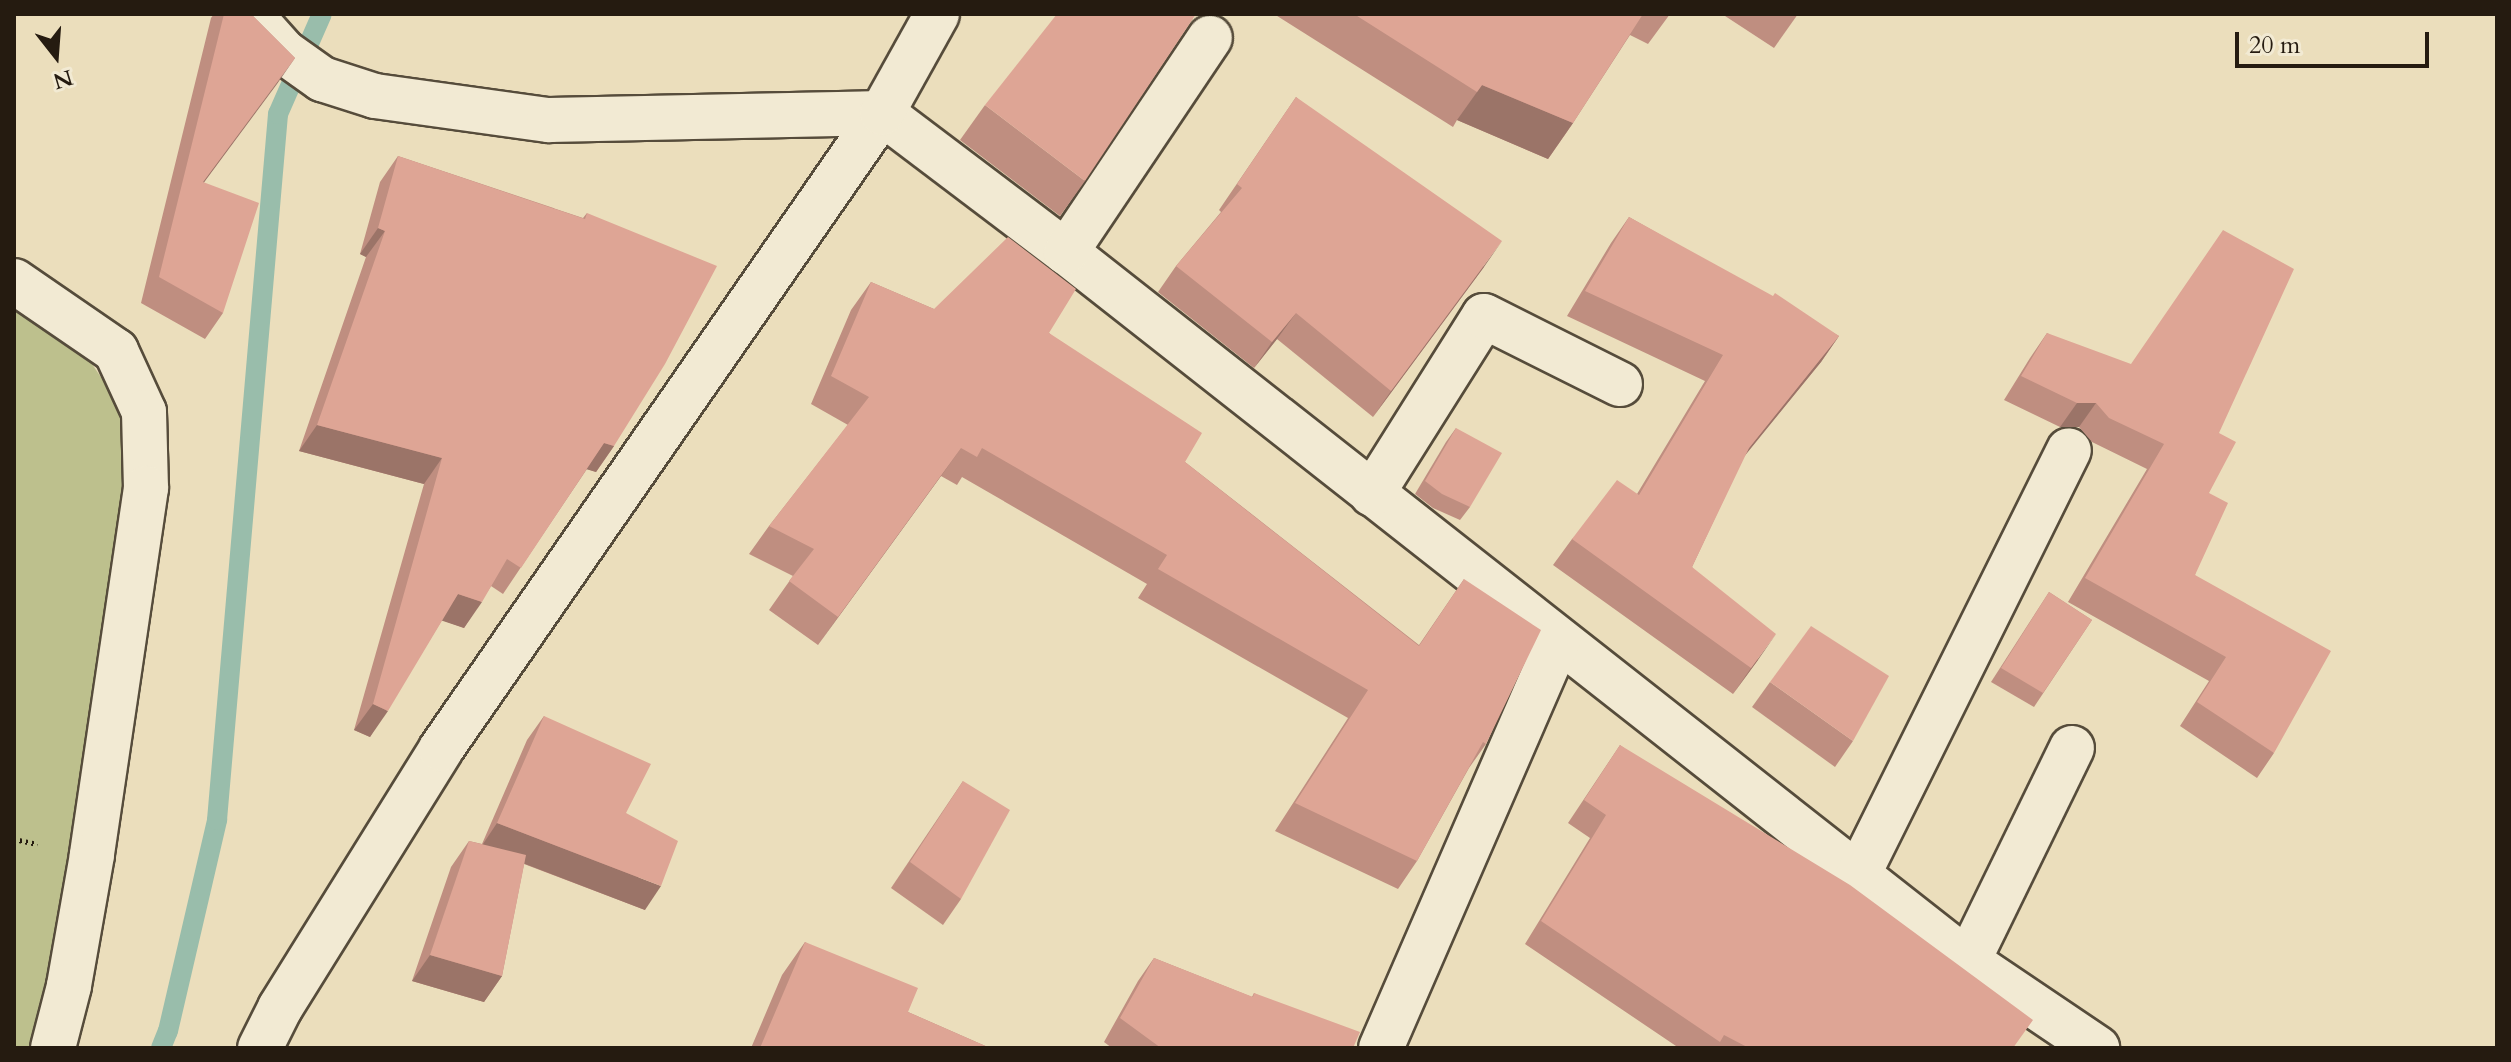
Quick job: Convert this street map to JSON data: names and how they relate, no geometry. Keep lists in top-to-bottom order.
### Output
{
  "scale_bar": "20 m",
  "north": "bottom"
}
